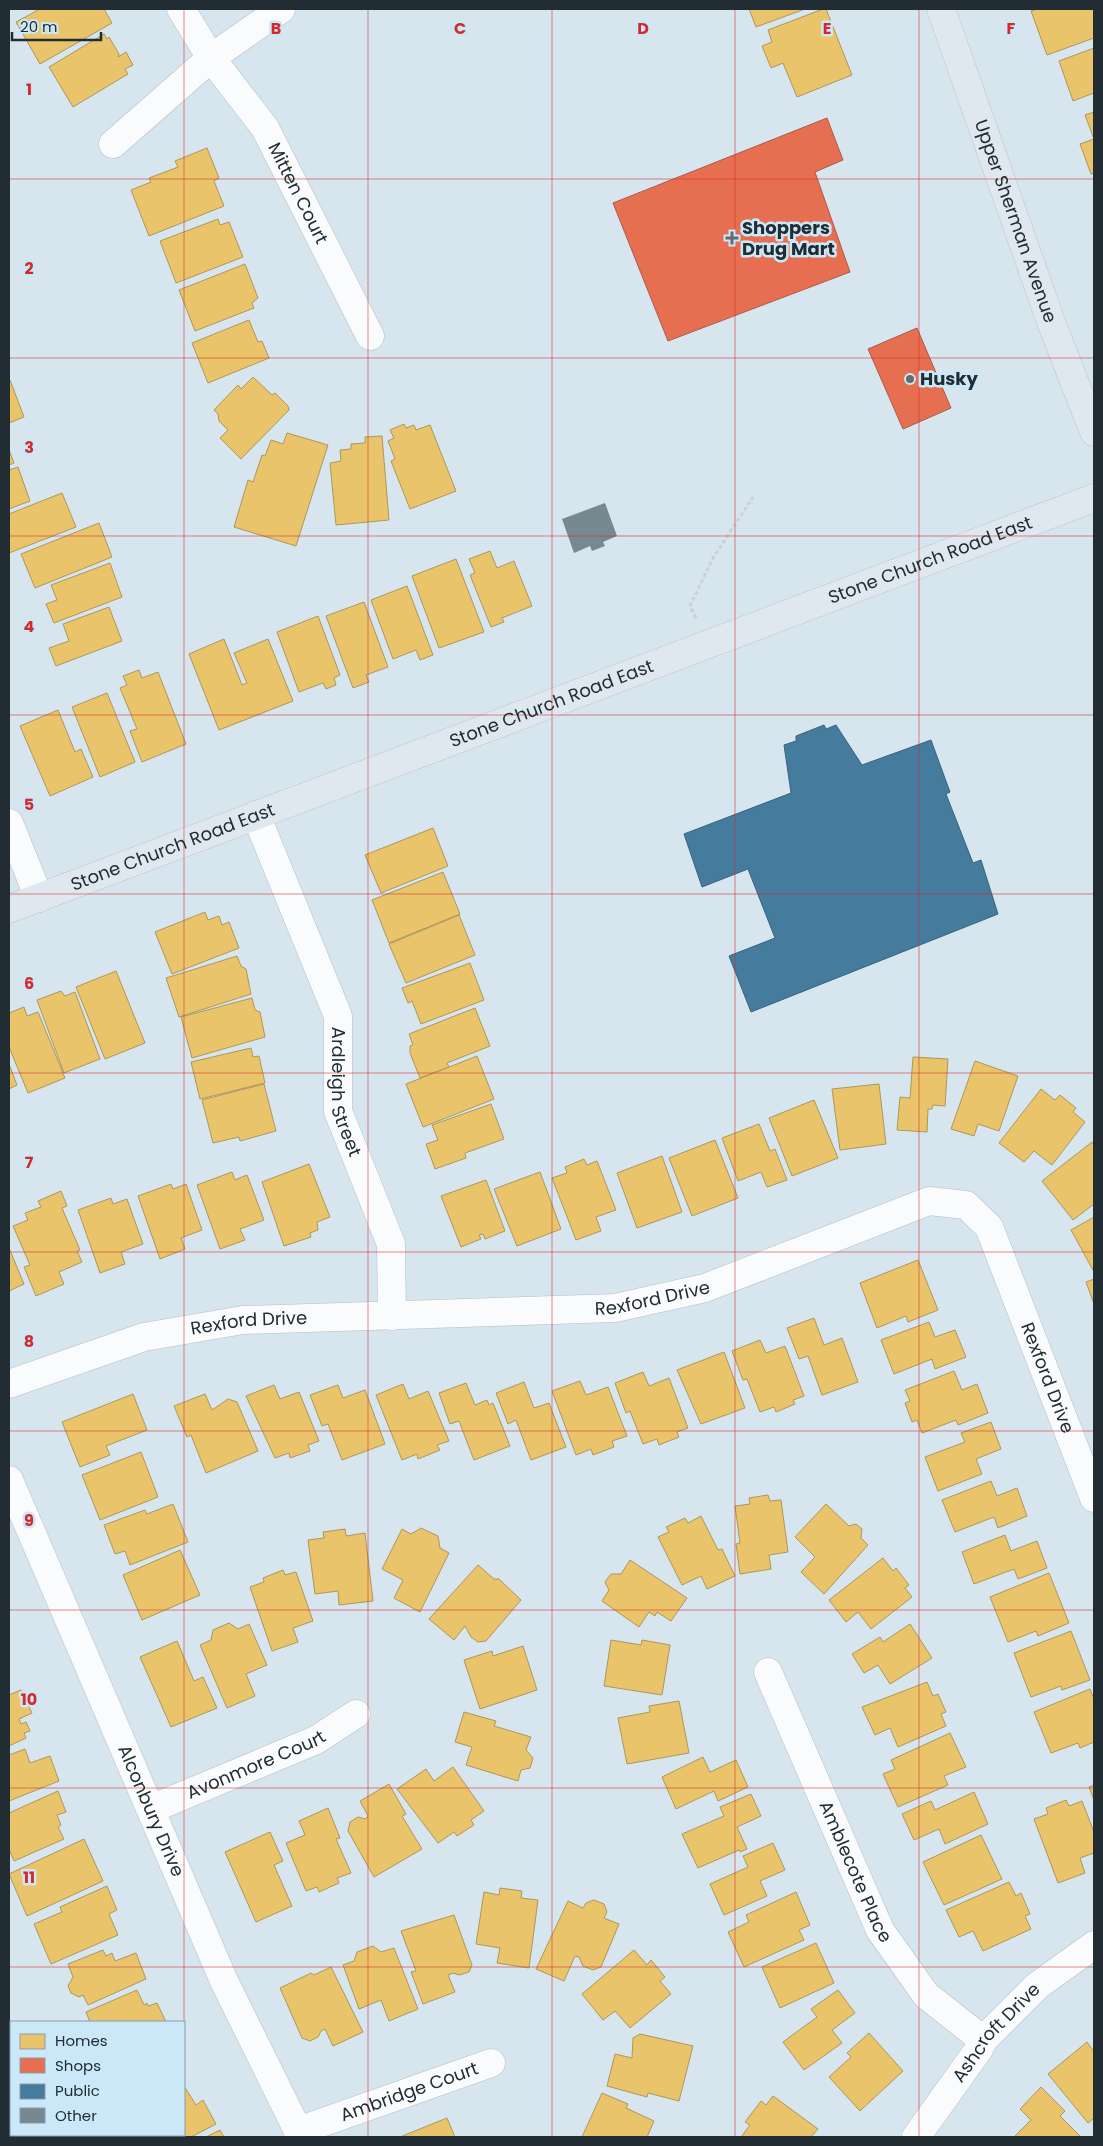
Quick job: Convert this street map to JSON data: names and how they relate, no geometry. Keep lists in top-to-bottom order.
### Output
{
  "streets": {
    "main road": ["Upper Sherman Avenue", "Stone Church Road East"],
    "street": [
      "Mitten Court",
      "Ardleigh Street",
      "Rexford Drive",
      "Avonmore Court",
      "Alconbury Drive",
      "Amblecote Place",
      "Ashcroft Drive",
      "Ambridge Court"
    ]
  },
  "crossings": [
    ["Stone Church Road East", "Ardleigh Street"],
    ["Ardleigh Street", "Rexford Drive"],
    ["Avonmore Court", "Alconbury Drive"],
    ["Alconbury Drive", "Ambridge Court"],
    ["Amblecote Place", "Ashcroft Drive"]
  ],
  "places": {
    "health": ["Shoppers Drug Mart"],
    "other": ["Husky"]
  },
  "legend": [
    "Homes",
    "Shops",
    "Public",
    "Other"
  ],
  "scale_bar": "20 m",
  "grid": {
    "columns": [
      "B",
      "C",
      "D",
      "E",
      "F"
    ],
    "rows": [
      "1",
      "2",
      "3",
      "4",
      "5",
      "6",
      "7",
      "8",
      "9",
      "10",
      "11"
    ]
  }
}
